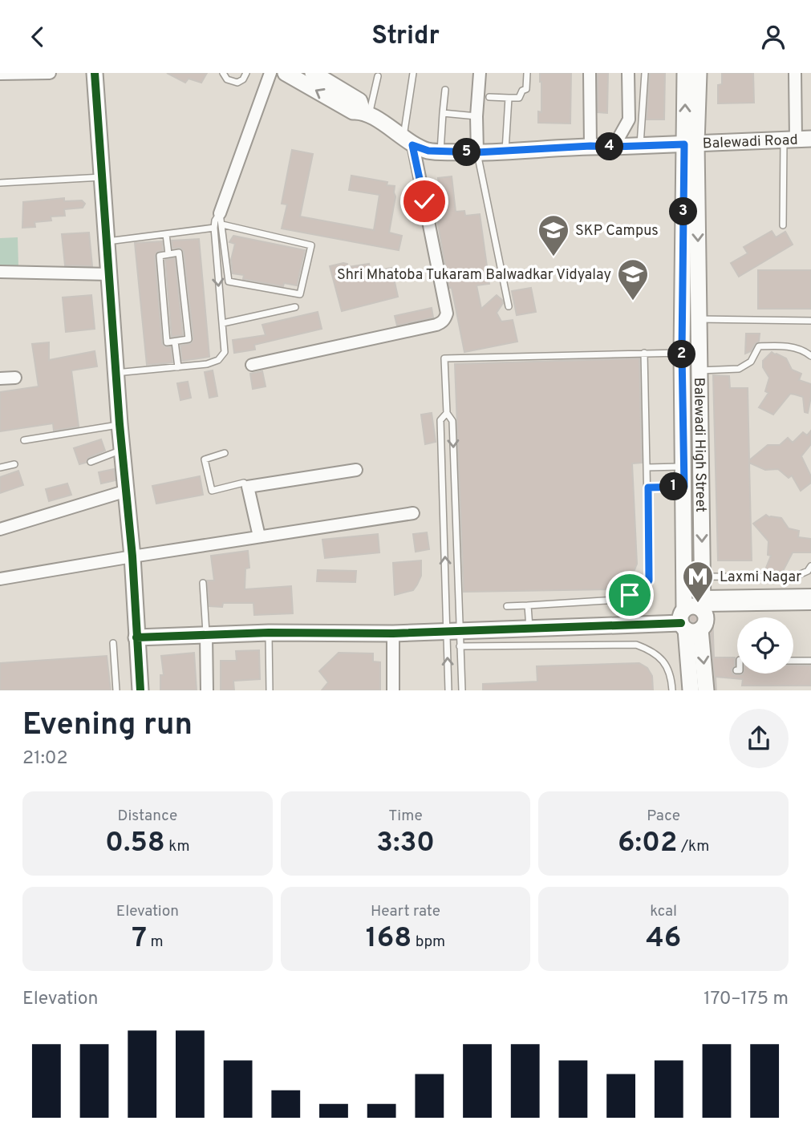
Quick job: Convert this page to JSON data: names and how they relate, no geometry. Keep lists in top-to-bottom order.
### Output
{
  "streets": {
    "street": ["Balewadi Road", "Balewadi High Street"]
  },
  "crossings": [
    ["Balewadi Road", "Balewadi High Street"]
  ],
  "places": {
    "school or university": ["SKP Campus", "Shri Mhatoba Tukaram Balwadkar Vidyalay"],
    "metro station": ["Laxmi Nagar"]
  },
  "page": {
    "header": "Stridr",
    "pins": [
      "4",
      "5",
      "3",
      "2",
      "1"
    ],
    "heading": ["Evening run", "21:02"],
    "stats": [
      ["Distance", "0.58 km"],
      ["Time", "3:30"],
      ["Pace", "6:02 /km"],
      ["Elevation", "7 m"],
      ["Heart rate", "168 bpm"],
      ["kcal", "46"]
    ],
    "chart": ["Elevation", "170–175 m"]
  }
}
